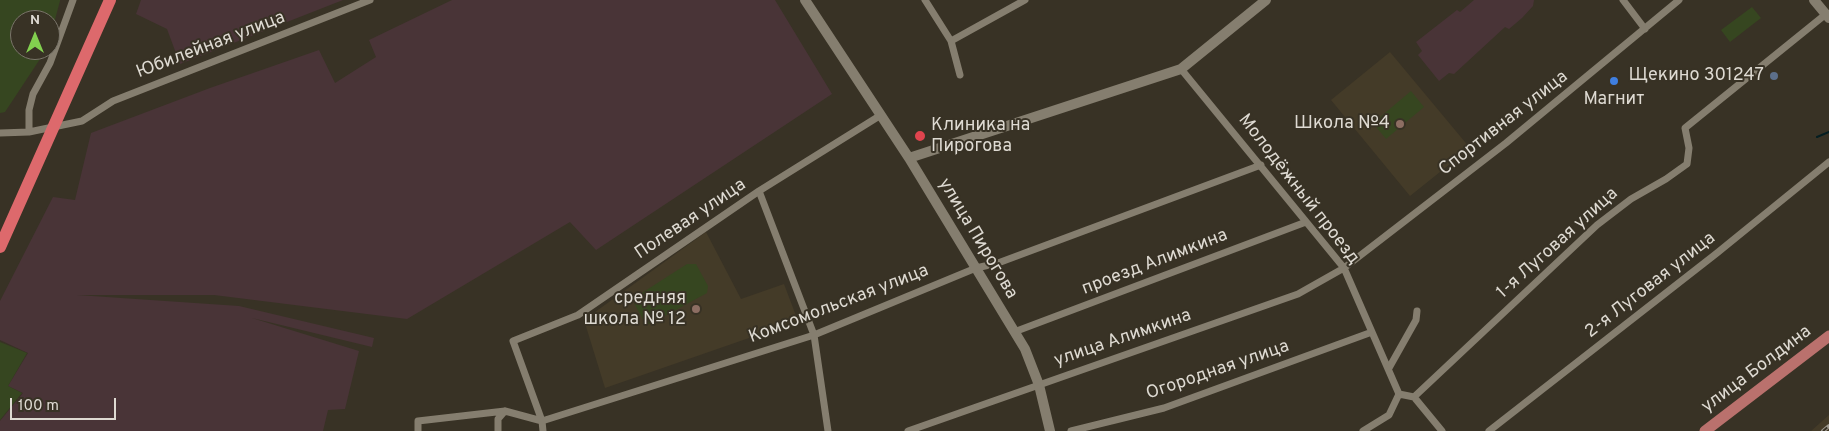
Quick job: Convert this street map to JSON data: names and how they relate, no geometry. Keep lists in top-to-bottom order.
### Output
{
  "streets": {
    "main road": ["улица Болдина"],
    "street": [
      "Юбилейная улица",
      "Спортивная улица",
      "Молодёжный проезд",
      "Полевая улица",
      "улица Пирогова",
      "1-я Луговая улица",
      "проезд Алимкина",
      "2-я Луговая улица",
      "Комсомольская улица",
      "улица Алимкина",
      "Огородная улица"
    ]
  },
  "crossings": [
    ["Спортивная улица", "Молодёжный проезд"],
    ["Спортивная улица", "улица Алимкина"],
    ["Молодёжный проезд", "проезд Алимкина"],
    ["Молодёжный проезд", "Комсомольская улица"],
    ["Молодёжный проезд", "улица Алимкина"],
    ["Молодёжный проезд", "Огородная улица"],
    ["Полевая улица", "улица Пирогова"],
    ["Полевая улица", "Комсомольская улица"],
    ["улица Пирогова", "проезд Алимкина"],
    ["улица Пирогова", "Комсомольская улица"],
    ["улица Пирогова", "улица Алимкина"]
  ],
  "places": [
    "Щекино 301247",
    "Магнит",
    "Школа №4",
    "Клиника на Пирогова",
    "средняя школа № 12"
  ],
  "scale_bar": "100 m",
  "north": "top"
}
